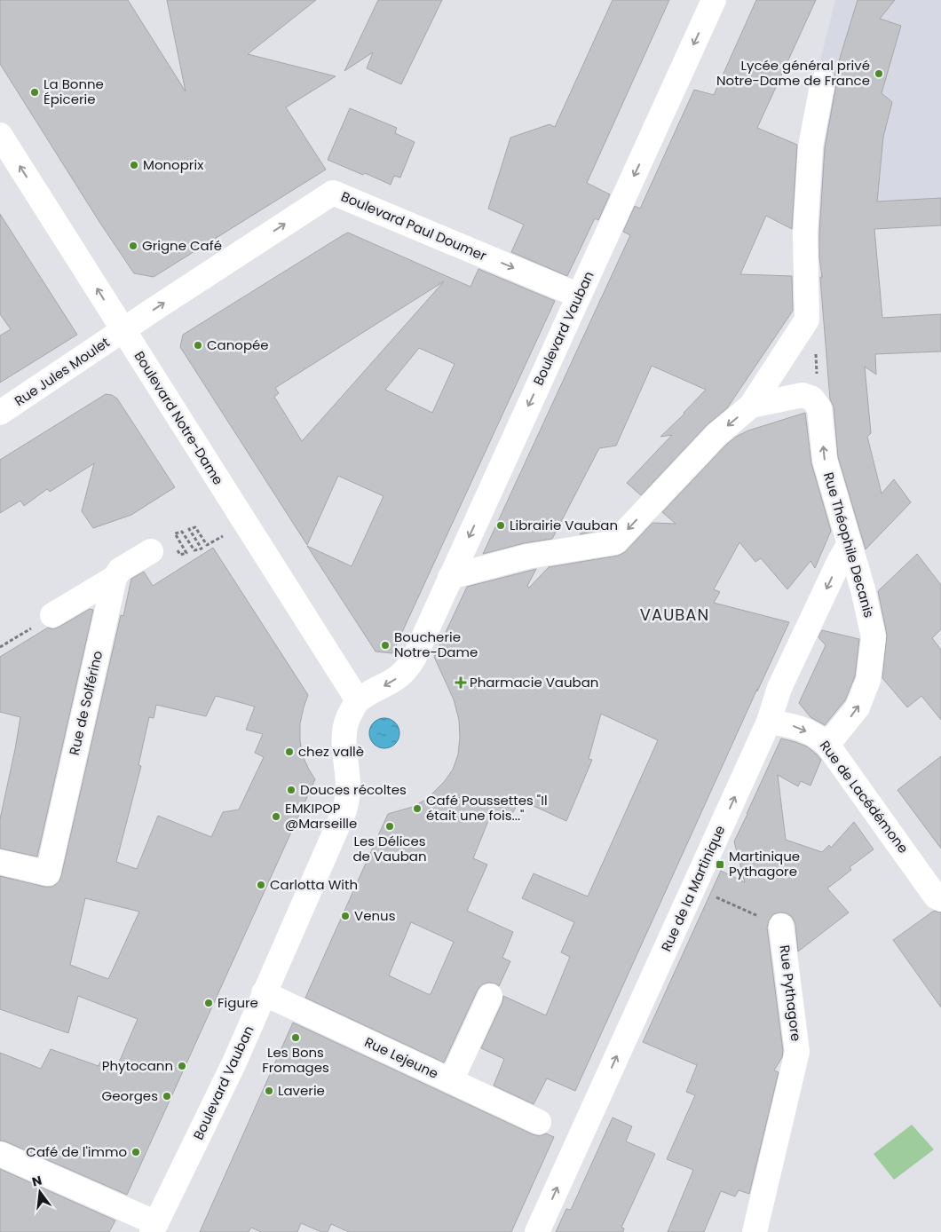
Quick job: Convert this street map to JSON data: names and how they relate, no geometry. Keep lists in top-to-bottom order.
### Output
{
  "streets": {
    "street": [
      "Boulevard Paul Doumer",
      "Boulevard Vauban",
      "Rue Jules Moulet",
      "Boulevard Notre-Dame",
      "Rue Théophile Decanis",
      "Rue de Solférino",
      "Rue de Lacédémone",
      "Rue de la Martinique",
      "Rue Pythagore",
      "Rue Lejeune"
    ]
  },
  "crossings": [
    ["Boulevard Paul Doumer", "Boulevard Vauban"],
    ["Boulevard Paul Doumer", "Rue Jules Moulet"],
    ["Boulevard Paul Doumer", "Boulevard Notre-Dame"],
    ["Boulevard Vauban", "Boulevard Notre-Dame"],
    ["Boulevard Vauban", "Rue Théophile Decanis"],
    ["Boulevard Vauban", "Rue Lejeune"],
    ["Rue Jules Moulet", "Boulevard Notre-Dame"],
    ["Rue Théophile Decanis", "Rue de Lacédémone"],
    ["Rue Théophile Decanis", "Rue de la Martinique"],
    ["Rue de Lacédémone", "Rue de la Martinique"],
    ["Rue de la Martinique", "Rue Pythagore"]
  ],
  "one_way": ["Boulevard Paul Doumer", "Boulevard Vauban"],
  "districts": ["VAUBAN"],
  "places": {
    "other": [
      "Lycée général privé Notre-Dame de France",
      "La Bonne Épicerie",
      "Monoprix",
      "Grigne Café",
      "Canopée",
      "Librairie Vauban",
      "Boucherie Notre-Dame",
      "chez vallè",
      "Douces récoltes",
      "Café Poussettes \"Il était une fois...\"",
      "EMKIPOP @Marseille",
      "Les Délices de Vauban",
      "Carlotta With",
      "Venus",
      "Figure",
      "Les Bons Fromages",
      "Phytocann",
      "Laverie",
      "Georges",
      "Café de l'immo"
    ],
    "health": ["Pharmacie Vauban"],
    "transit": ["Martinique Pythagore"]
  },
  "north": "top"
}
